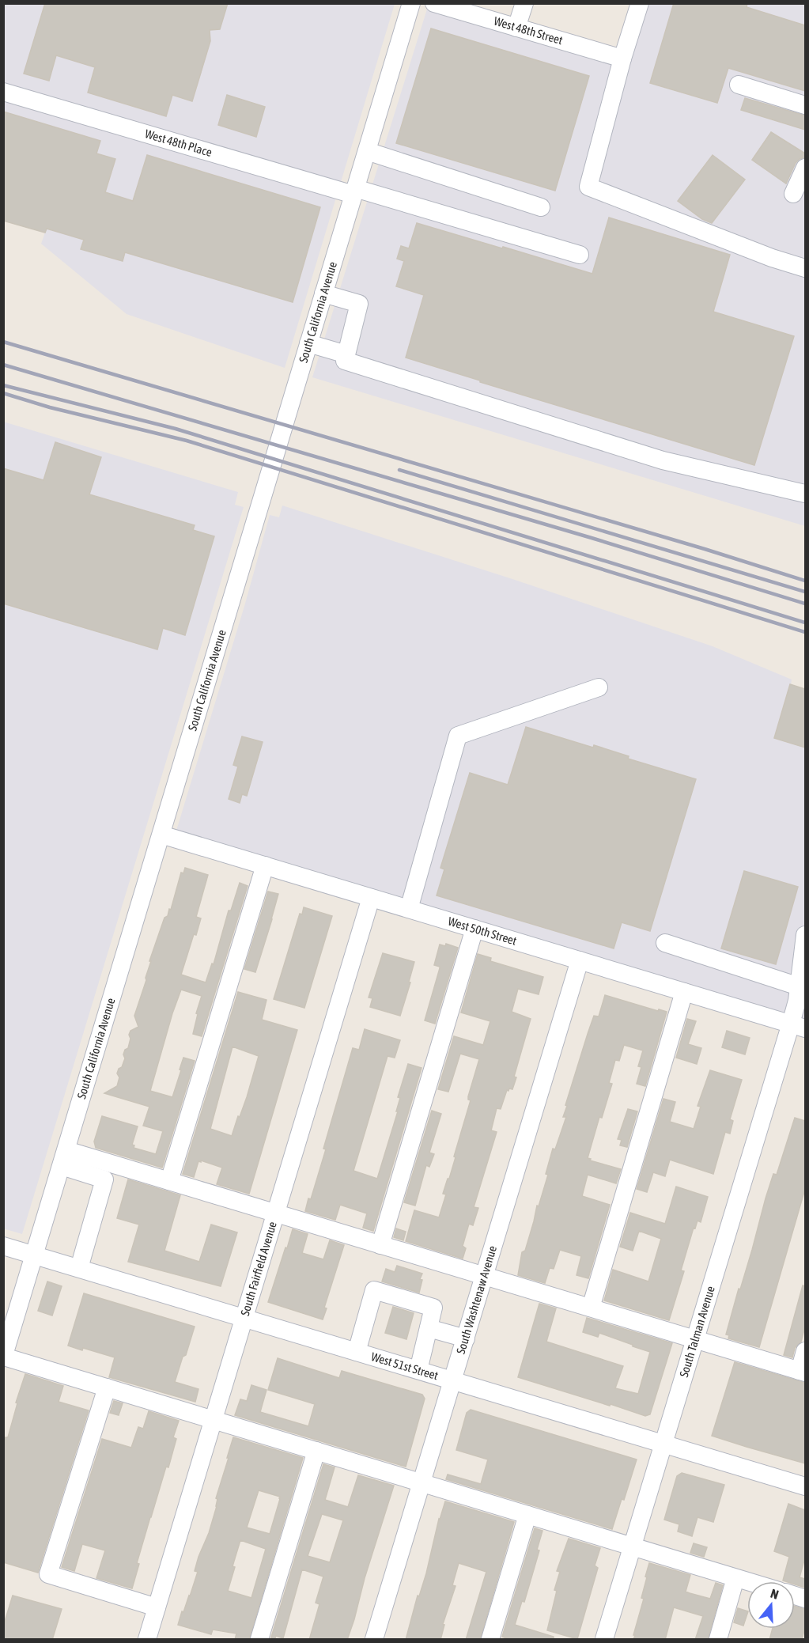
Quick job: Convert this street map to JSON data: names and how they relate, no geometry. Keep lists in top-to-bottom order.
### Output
{
  "streets": {
    "street": [
      "West 48th Street",
      "West 48th Place",
      "South California Avenue",
      "West 50th Street",
      "South Fairfield Avenue",
      "South Washtenaw Avenue",
      "South Talman Avenue",
      "West 51st Street"
    ]
  },
  "crossings": [
    ["West 48th Place", "South California Avenue"],
    ["South California Avenue", "West 50th Street"],
    ["South California Avenue", "West 51st Street"],
    ["West 50th Street", "South Fairfield Avenue"],
    ["West 50th Street", "South Washtenaw Avenue"],
    ["West 50th Street", "South Talman Avenue"],
    ["South Fairfield Avenue", "West 51st Street"],
    ["South Washtenaw Avenue", "West 51st Street"],
    ["South Talman Avenue", "West 51st Street"]
  ],
  "north": "top"
}
